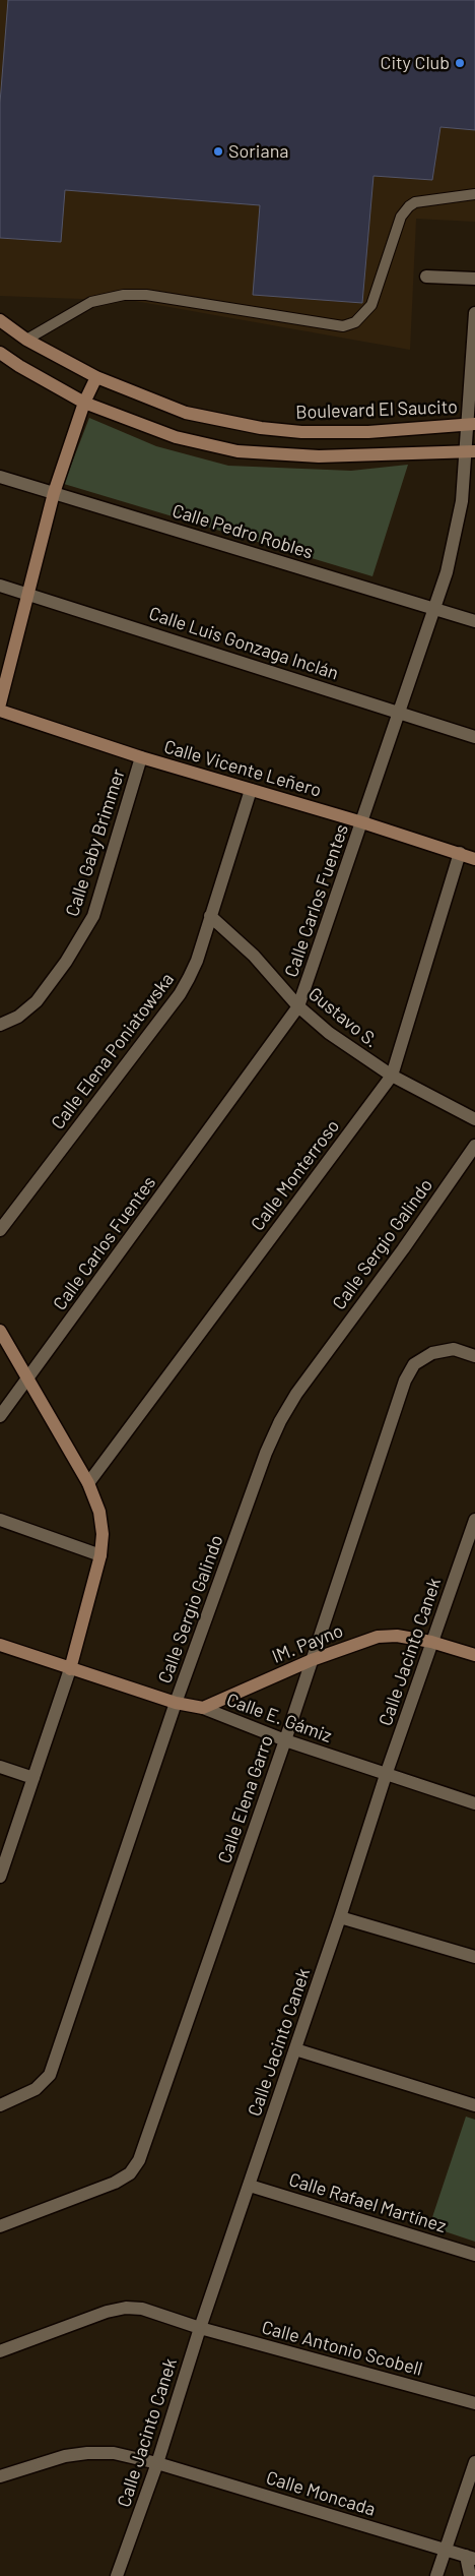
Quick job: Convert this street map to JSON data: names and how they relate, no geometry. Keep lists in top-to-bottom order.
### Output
{
  "streets": {
    "street": [
      "Boulevard El Saucito",
      "Calle Pedro Robles",
      "Calle Luis Gonzaga Inclán",
      "Calle Vicente Leñero",
      "Calle Gaby Brimmer",
      "Calle Carlos Fuentes",
      "Gustavo S.",
      "Calle Elena Poniatowska",
      "Calle Monterroso",
      "Calle Sergio Galindo",
      "IM. Payno",
      "Calle Jacinto Canek",
      "Calle E. Gámiz",
      "Calle Elena Garro",
      "Calle Rafael Martínez",
      "Calle Antonio Scobell",
      "Calle Moncada"
    ]
  },
  "crossings": [
    ["Boulevard El Saucito", "Calle Carlos Fuentes"],
    ["Calle Pedro Robles", "Calle Carlos Fuentes"],
    ["Calle Luis Gonzaga Inclán", "Calle Carlos Fuentes"],
    ["Calle Vicente Leñero", "Calle Gaby Brimmer"],
    ["Calle Vicente Leñero", "Calle Carlos Fuentes"],
    ["Calle Vicente Leñero", "Calle Elena Poniatowska"],
    ["Calle Vicente Leñero", "Calle Monterroso"],
    ["Calle Carlos Fuentes", "Gustavo S."],
    ["Gustavo S.", "Calle Elena Poniatowska"],
    ["Gustavo S.", "Calle Monterroso"],
    ["Calle Sergio Galindo", "Calle E. Gámiz"],
    ["IM. Payno", "Calle Jacinto Canek"],
    ["IM. Payno", "Calle E. Gámiz"],
    ["IM. Payno", "Calle Elena Garro"],
    ["Calle Jacinto Canek", "Calle E. Gámiz"],
    ["Calle Jacinto Canek", "Calle Rafael Martínez"],
    ["Calle Jacinto Canek", "Calle Antonio Scobell"],
    ["Calle Jacinto Canek", "Calle Moncada"],
    ["Calle E. Gámiz", "Calle Elena Garro"]
  ],
  "places": ["City Club", "Soriana"]
}
